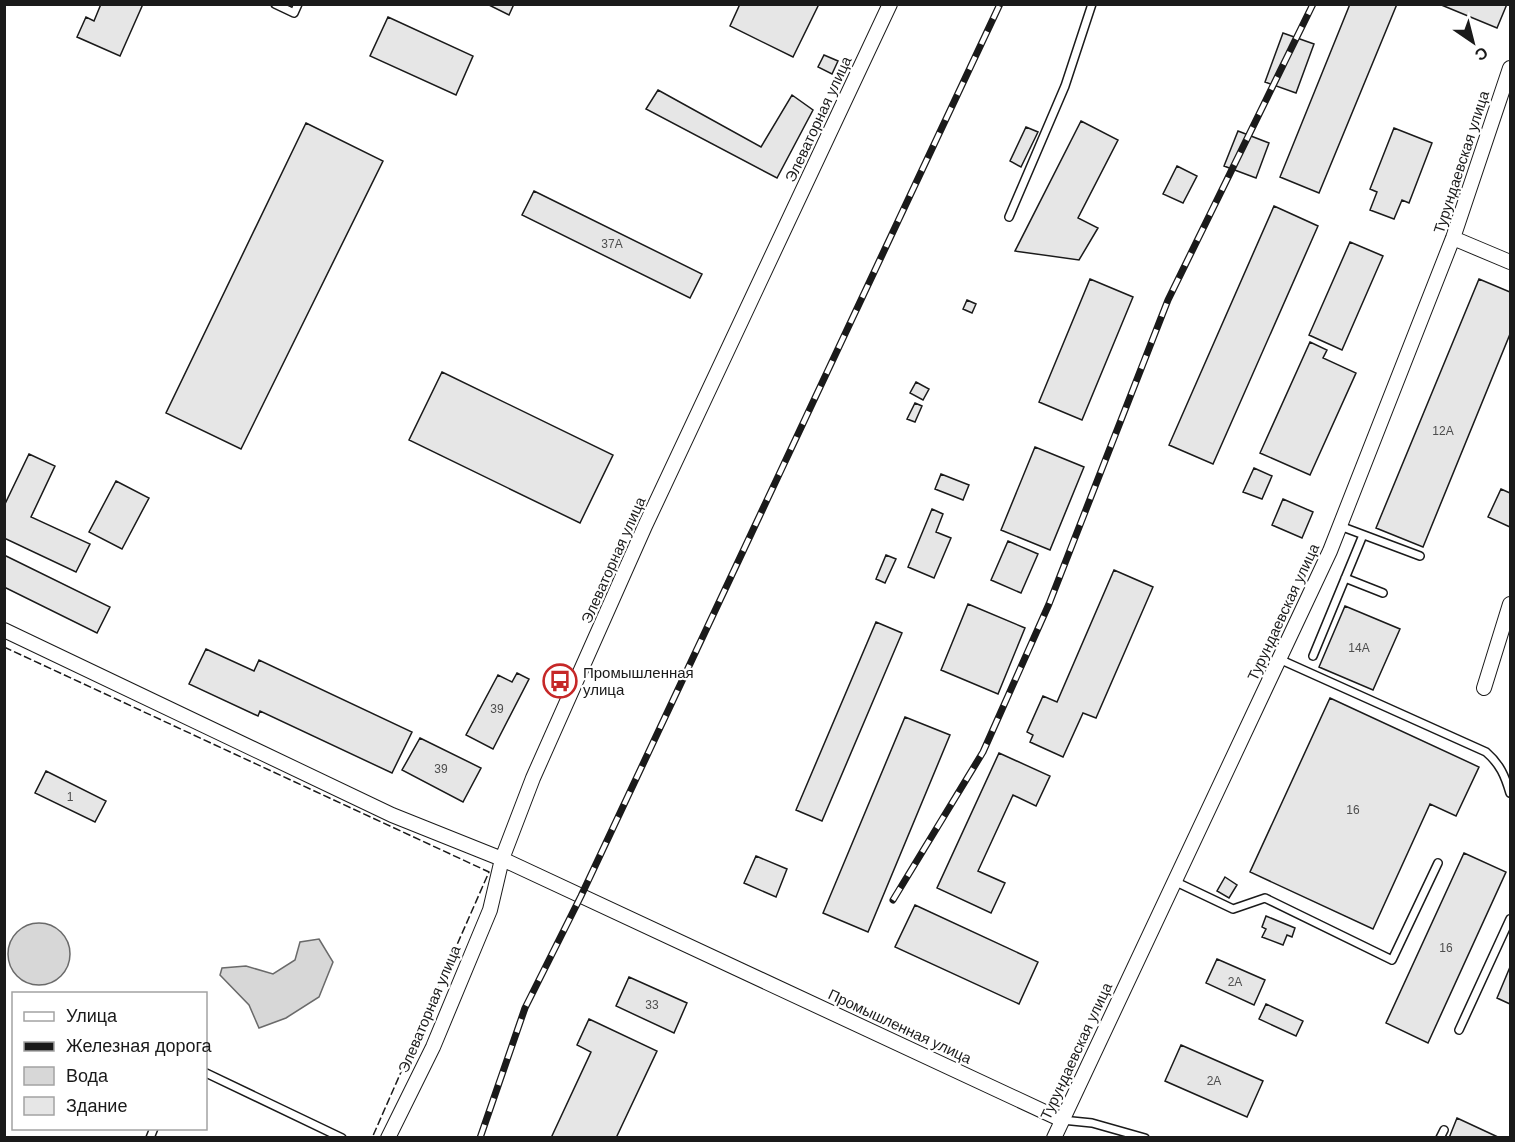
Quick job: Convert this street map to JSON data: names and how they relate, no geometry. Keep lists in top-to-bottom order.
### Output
{
  "streets": {
    "street": ["Элеваторная улица", "Турундаевская улица", "Промышленная улица"]
  },
  "crossings": [
    ["Элеваторная улица", "Промышленная улица"],
    ["Турундаевская улица", "Промышленная улица"]
  ],
  "places": {
    "bus stop": ["Промышленная улица"]
  },
  "house_numbers": [
    "37А",
    "12А",
    "14А",
    "39",
    "39",
    "1",
    "16",
    "16",
    "2А",
    "33",
    "2А"
  ],
  "legend": [
    "Улица",
    "Железная дорога",
    "Вода",
    "Здание"
  ],
  "north": "bottom right"
}
